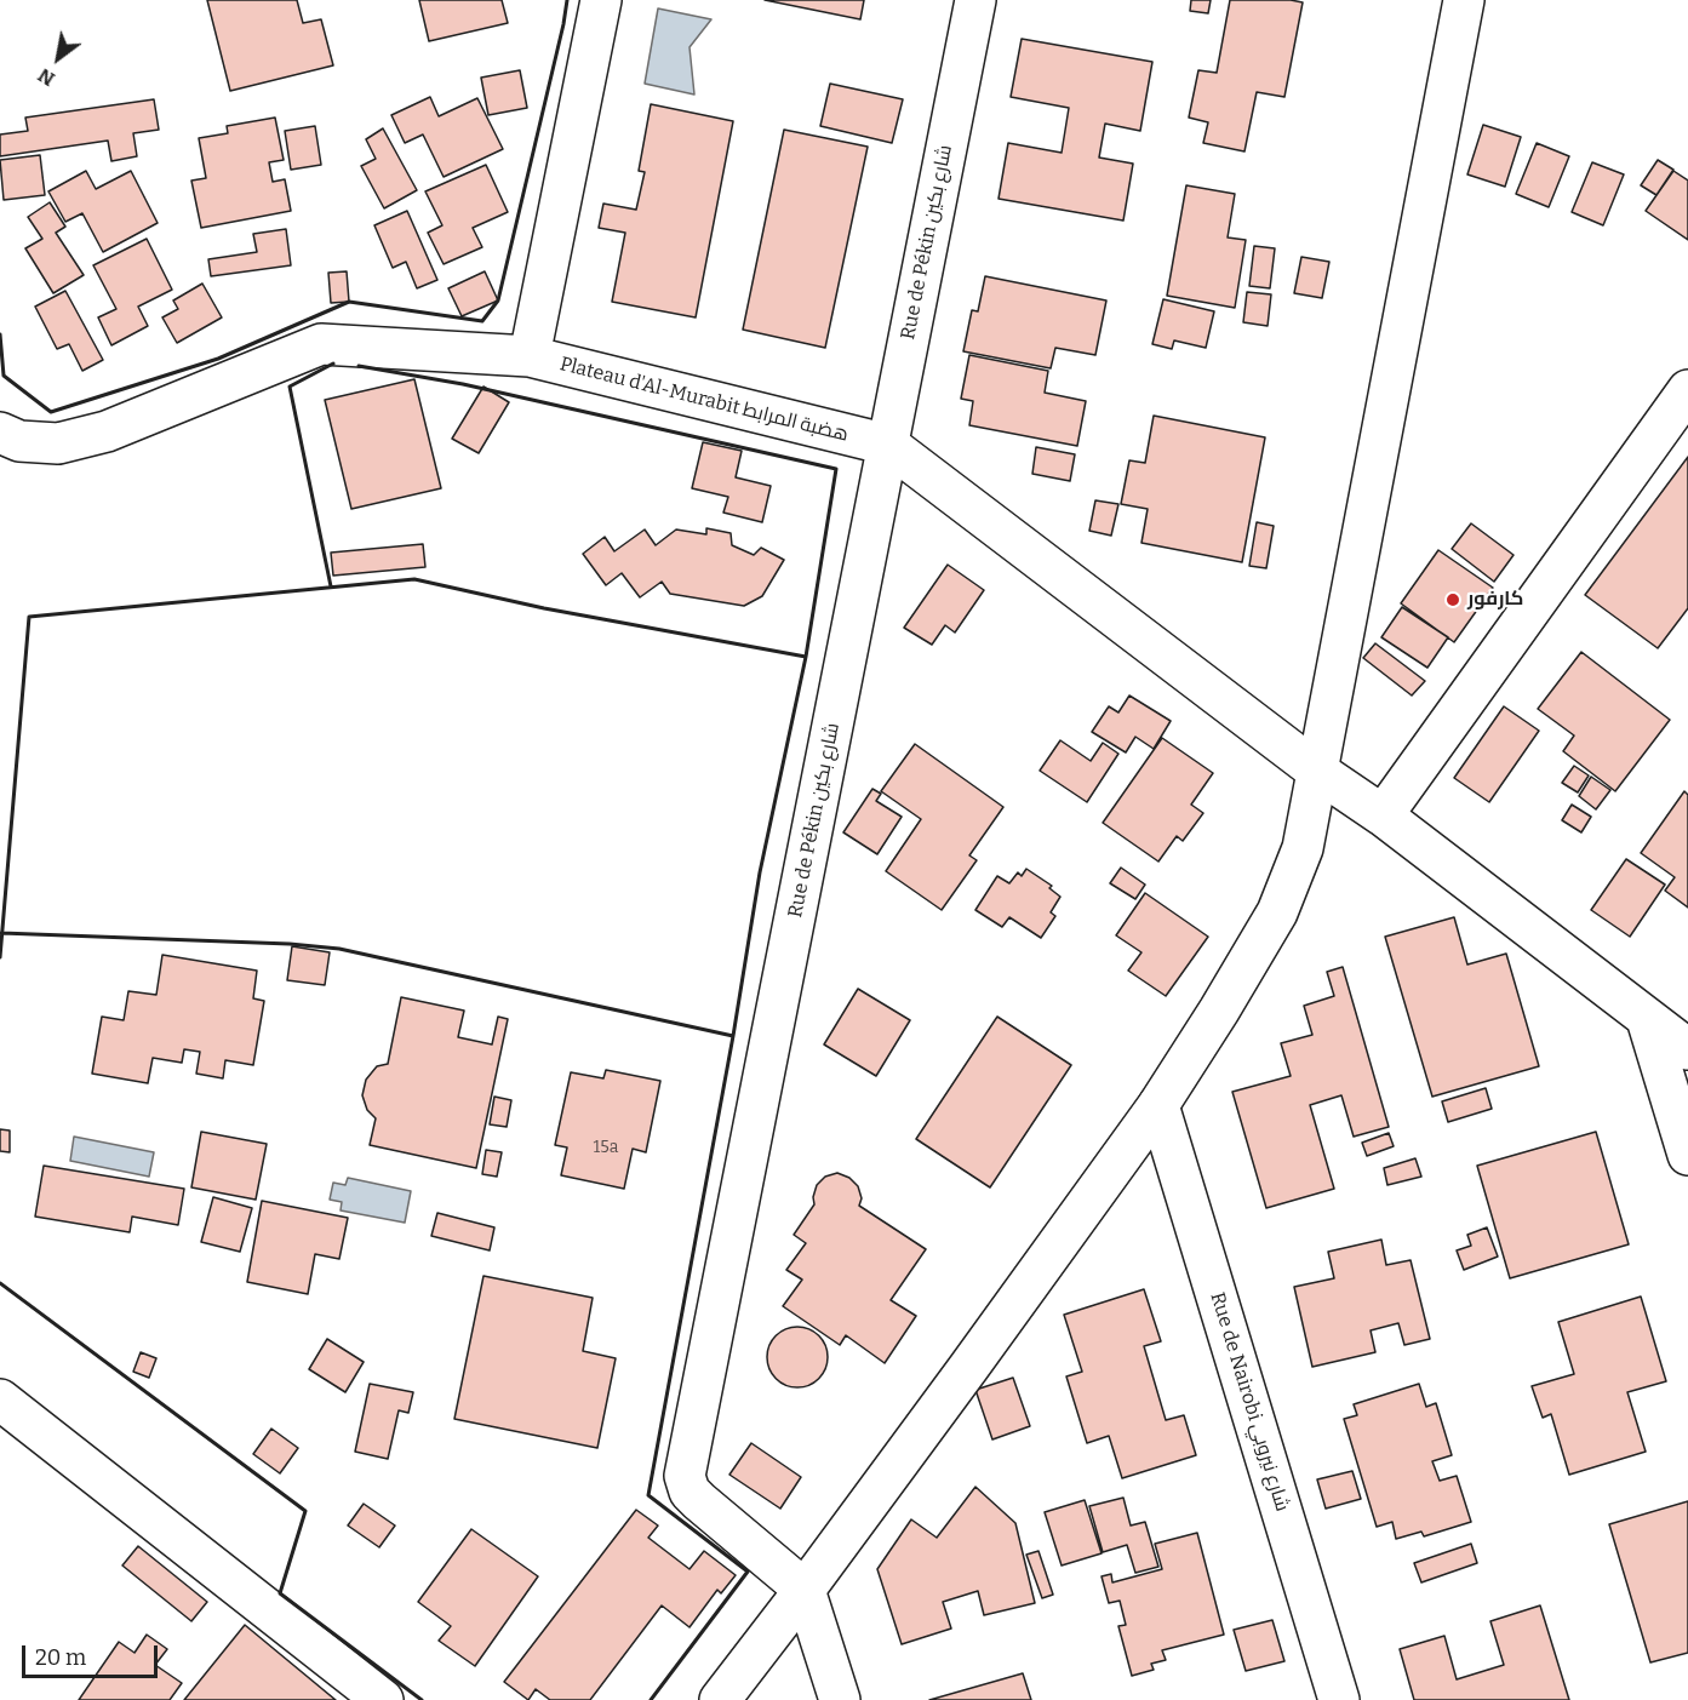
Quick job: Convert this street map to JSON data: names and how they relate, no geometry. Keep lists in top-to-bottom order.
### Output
{
  "streets": {
    "street": ["Rue de Pékin شارع بكين", "Plateau d'Al-Murabit هضبة المرابط", "Rue de Nairobi شارع نيروبي"]
  },
  "crossings": [
    ["Rue de Pékin شارع بكين", "Plateau d'Al-Murabit هضبة المرابط"]
  ],
  "places": ["كارفور"],
  "house_numbers": ["15a"],
  "scale_bar": "20 m",
  "north": "bottom left"
}
